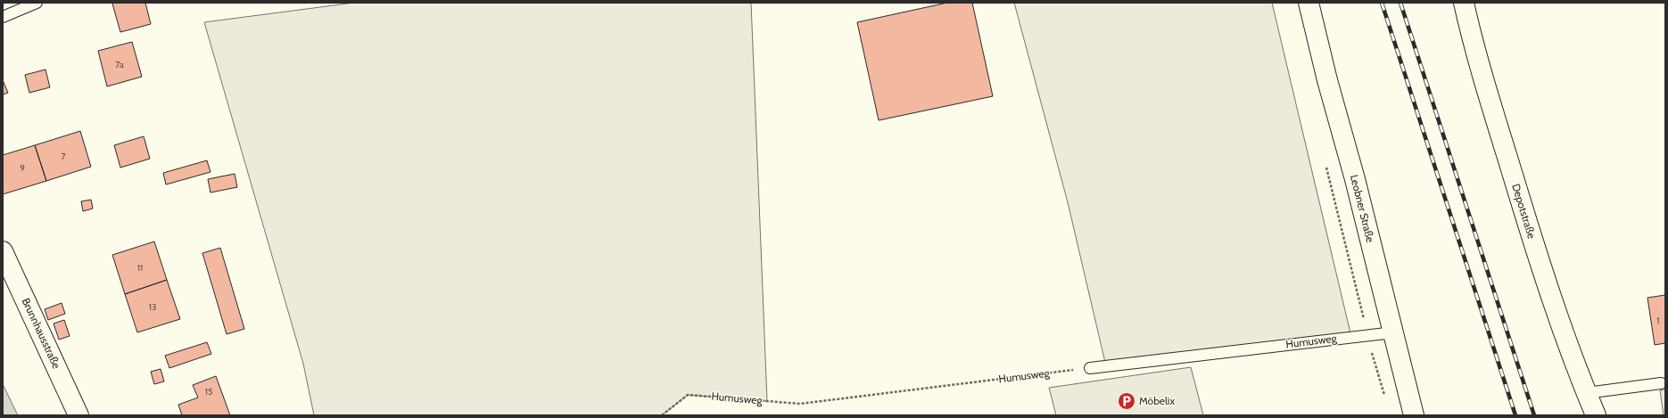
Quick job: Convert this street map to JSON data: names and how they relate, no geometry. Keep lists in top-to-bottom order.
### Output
{
  "streets": {
    "street": ["Leobner Straße", "Depotstraße", "Brunnhausstraße"],
    "lane": ["Humusweg"]
  },
  "crossings": [
    ["Leobner Straße", "Humusweg"]
  ],
  "places": {
    "parking": ["Möbelix"]
  },
  "house_numbers": [
    "7a",
    "7",
    "9",
    "11",
    "13",
    "1",
    "15"
  ]
}
